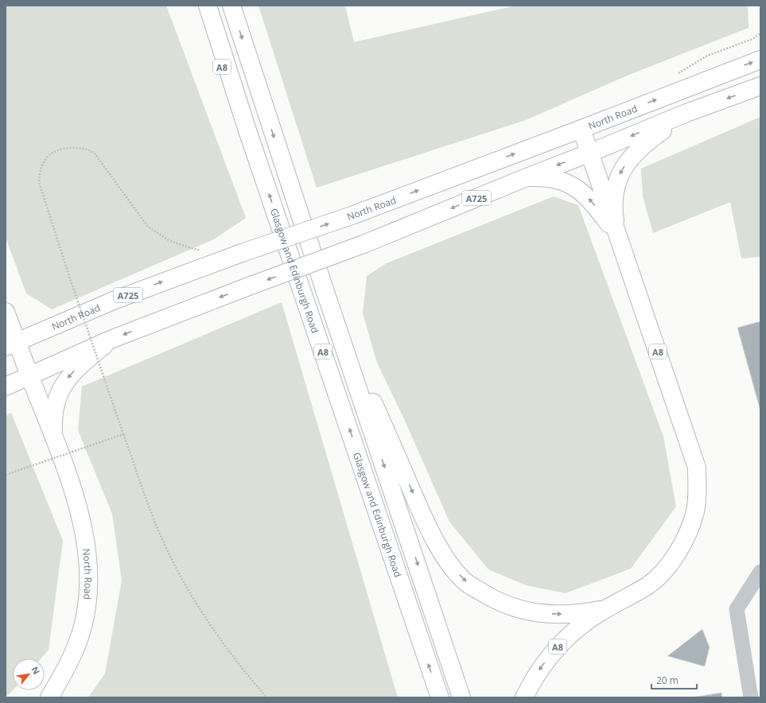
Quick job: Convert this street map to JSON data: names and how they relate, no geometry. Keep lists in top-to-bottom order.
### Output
{
  "streets": {
    "main road": [
      "A8",
      "North Road",
      "A725",
      "Glasgow and Edinburgh Road"
    ]
  },
  "crossings": [
    ["A8", "North Road"],
    ["A8", "A725"],
    ["A8", "Glasgow and Edinburgh Road"],
    ["North Road", "A725"]
  ],
  "scale_bar": "20 m",
  "north": "top right"
}
